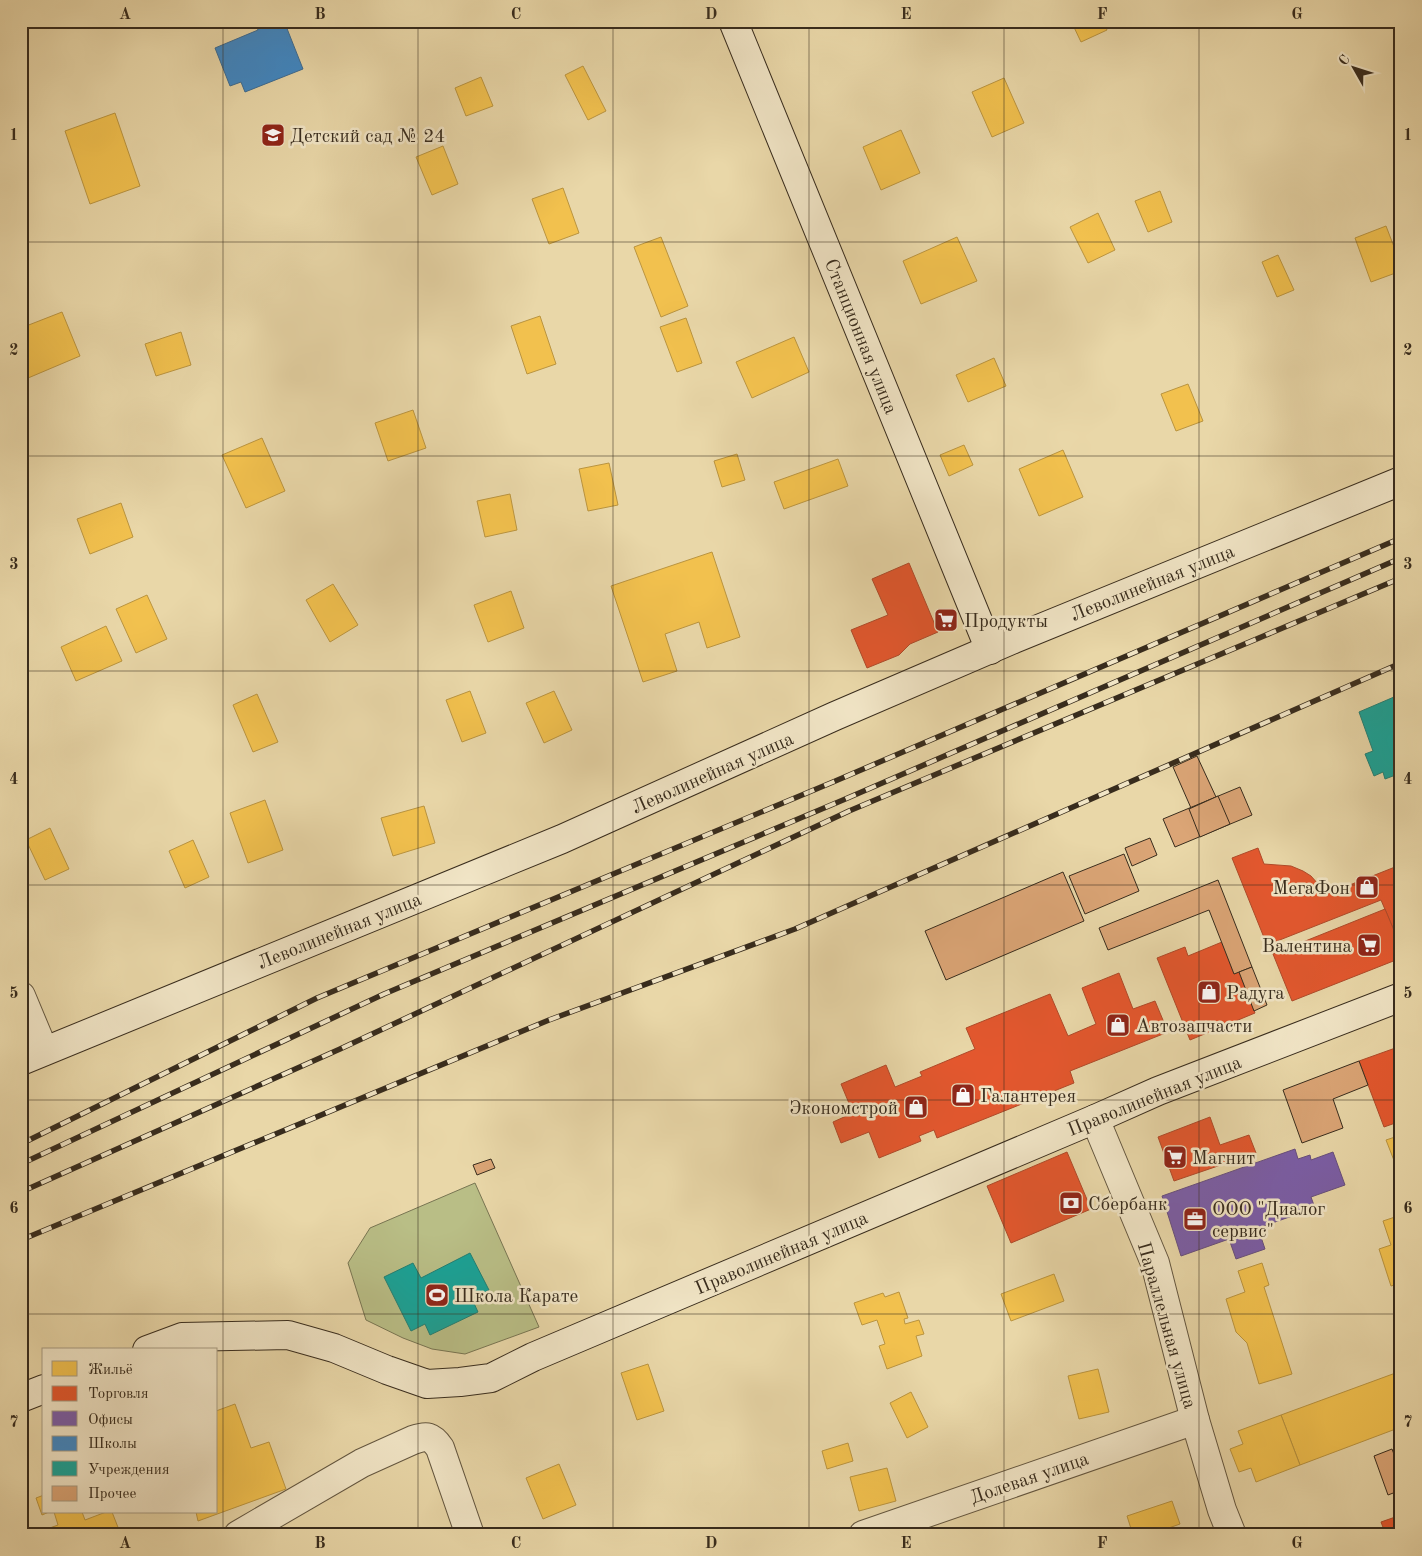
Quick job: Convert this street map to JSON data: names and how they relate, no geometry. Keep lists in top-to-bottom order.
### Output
{
  "streets": {
    "main road": [
      "Станционная улица",
      "Леволинейная улица",
      "Праволинейная улица",
      "Параллельная улица",
      "Долевая улица"
    ]
  },
  "crossings": [
    ["Станционная улица", "Леволинейная улица"],
    ["Праволинейная улица", "Параллельная улица"],
    ["Параллельная улица", "Долевая улица"]
  ],
  "places": {
    "school or university": ["Детский сад № 24"],
    "supermarket": ["Продукты", "Валентина", "Магнит"],
    "shop": [
      "МегаФон",
      "Радуга",
      "Автозапчасти",
      "Галантерея",
      "Экономстрой"
    ],
    "bank": ["Сбербанк"],
    "office": ["ООО \"Диалог cервис\""],
    "sports": ["Школа Карате"]
  },
  "legend": [
    "Жильё",
    "Торговля",
    "Офисы",
    "Школы",
    "Учреждения",
    "Прочее"
  ],
  "north": "top left",
  "grid": {
    "columns": [
      "A",
      "B",
      "C",
      "D",
      "E",
      "F",
      "G"
    ],
    "rows": [
      "1",
      "2",
      "3",
      "4",
      "5",
      "6",
      "7"
    ]
  }
}
